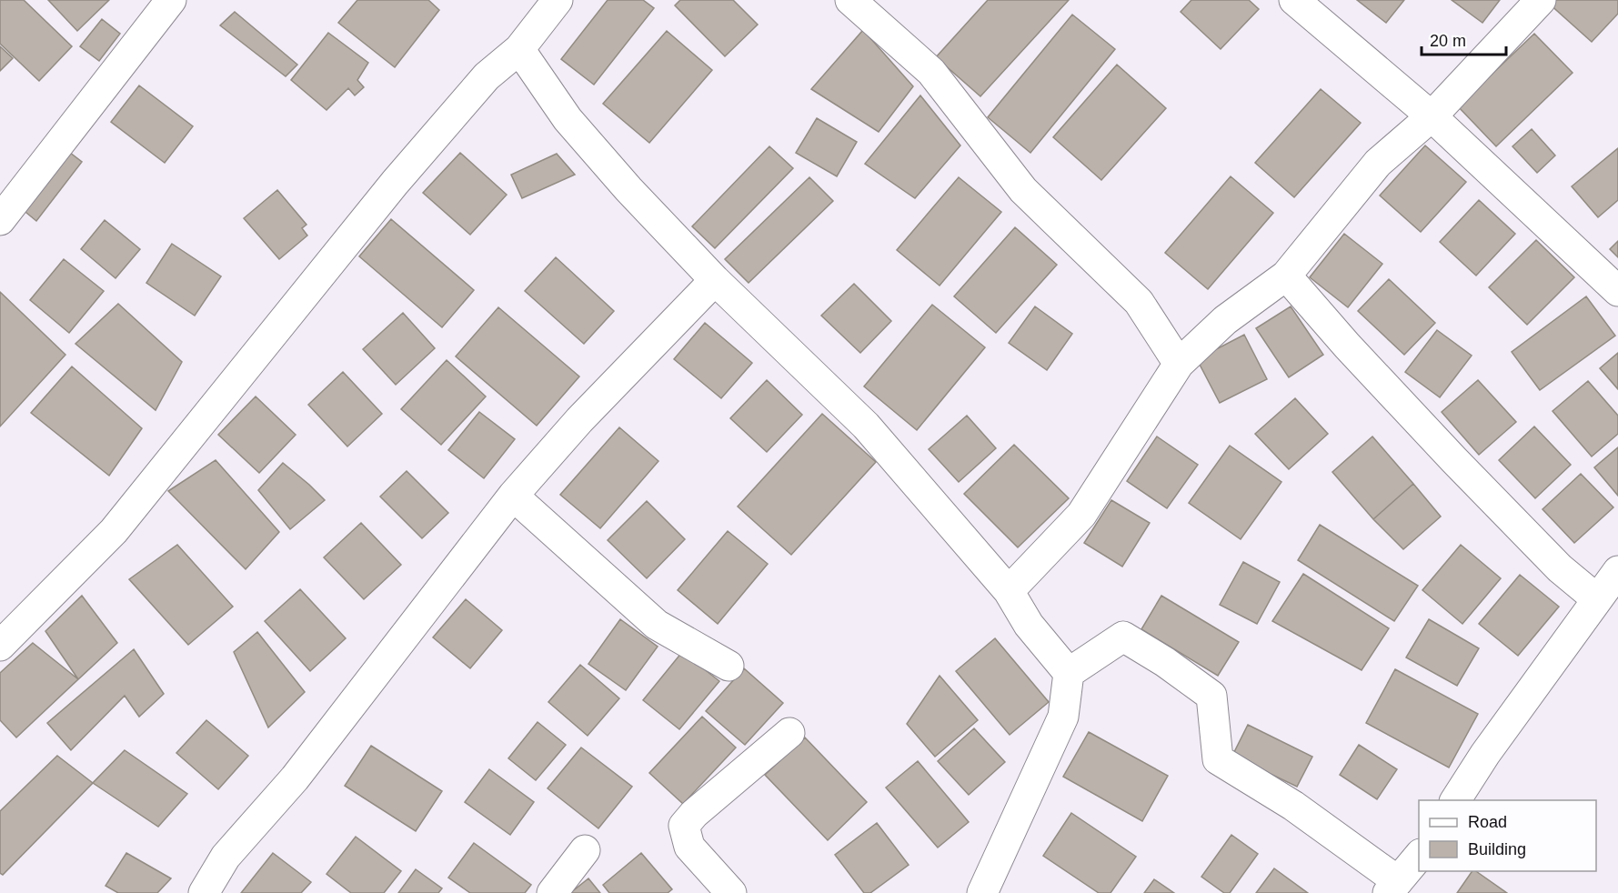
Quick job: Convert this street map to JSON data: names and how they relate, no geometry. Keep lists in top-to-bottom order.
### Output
{
  "legend": ["Road", "Building"],
  "scale_bar": "20 m"
}
